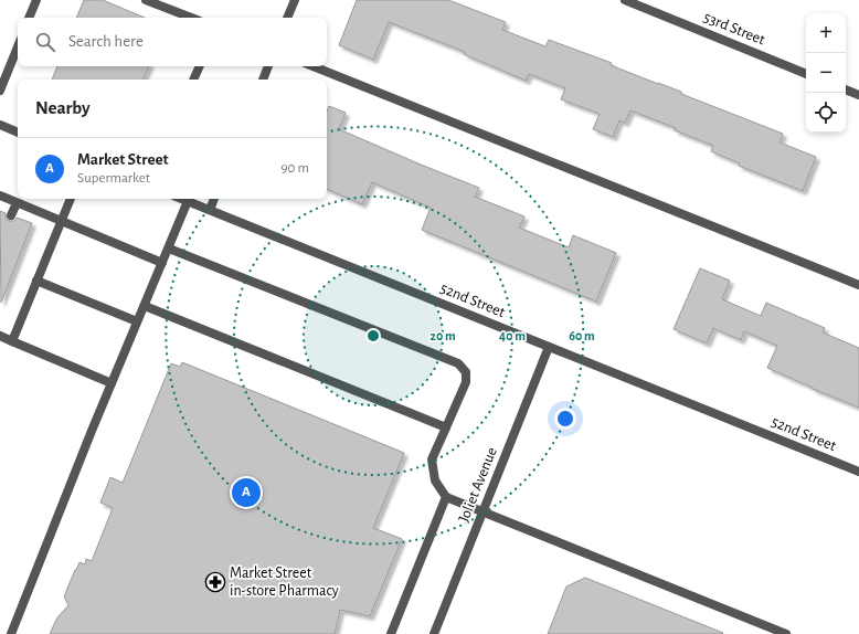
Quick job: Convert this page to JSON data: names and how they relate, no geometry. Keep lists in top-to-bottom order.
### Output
{
  "streets": {
    "street": ["53rd Street", "52nd Street", "Joliet Avenue"]
  },
  "crossings": [
    ["52nd Street", "Joliet Avenue"]
  ],
  "places": {
    "pharmacy": ["Market Street in-store Pharmacy"]
  },
  "page": {
    "map_buttons": ["+", "−"],
    "search": "Search here",
    "heading": "Nearby",
    "list": [
      {
        "mark": "A",
        "name": "Market Street",
        "note": "Supermarket",
        "value": "90 m"
      }
    ],
    "pins": "A"
  },
  "rings": ["20 m", "40 m", "60 m"]
}
